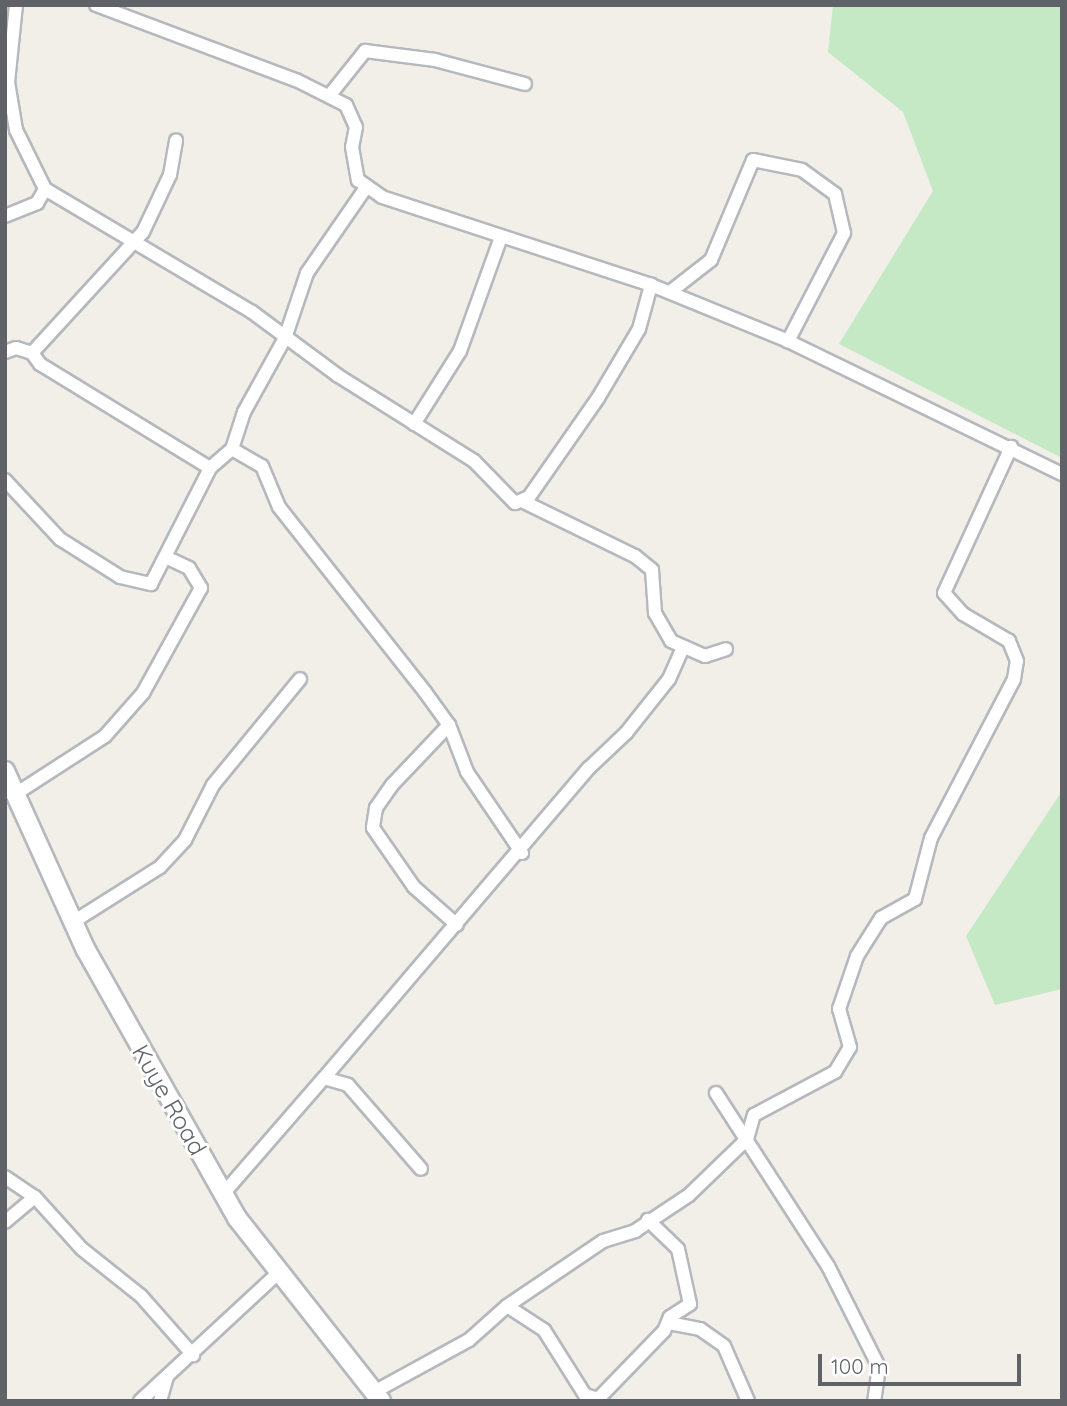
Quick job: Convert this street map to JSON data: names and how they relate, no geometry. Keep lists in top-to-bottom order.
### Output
{
  "streets": {
    "street": ["Kuye Road"]
  },
  "scale_bar": "100 m"
}
